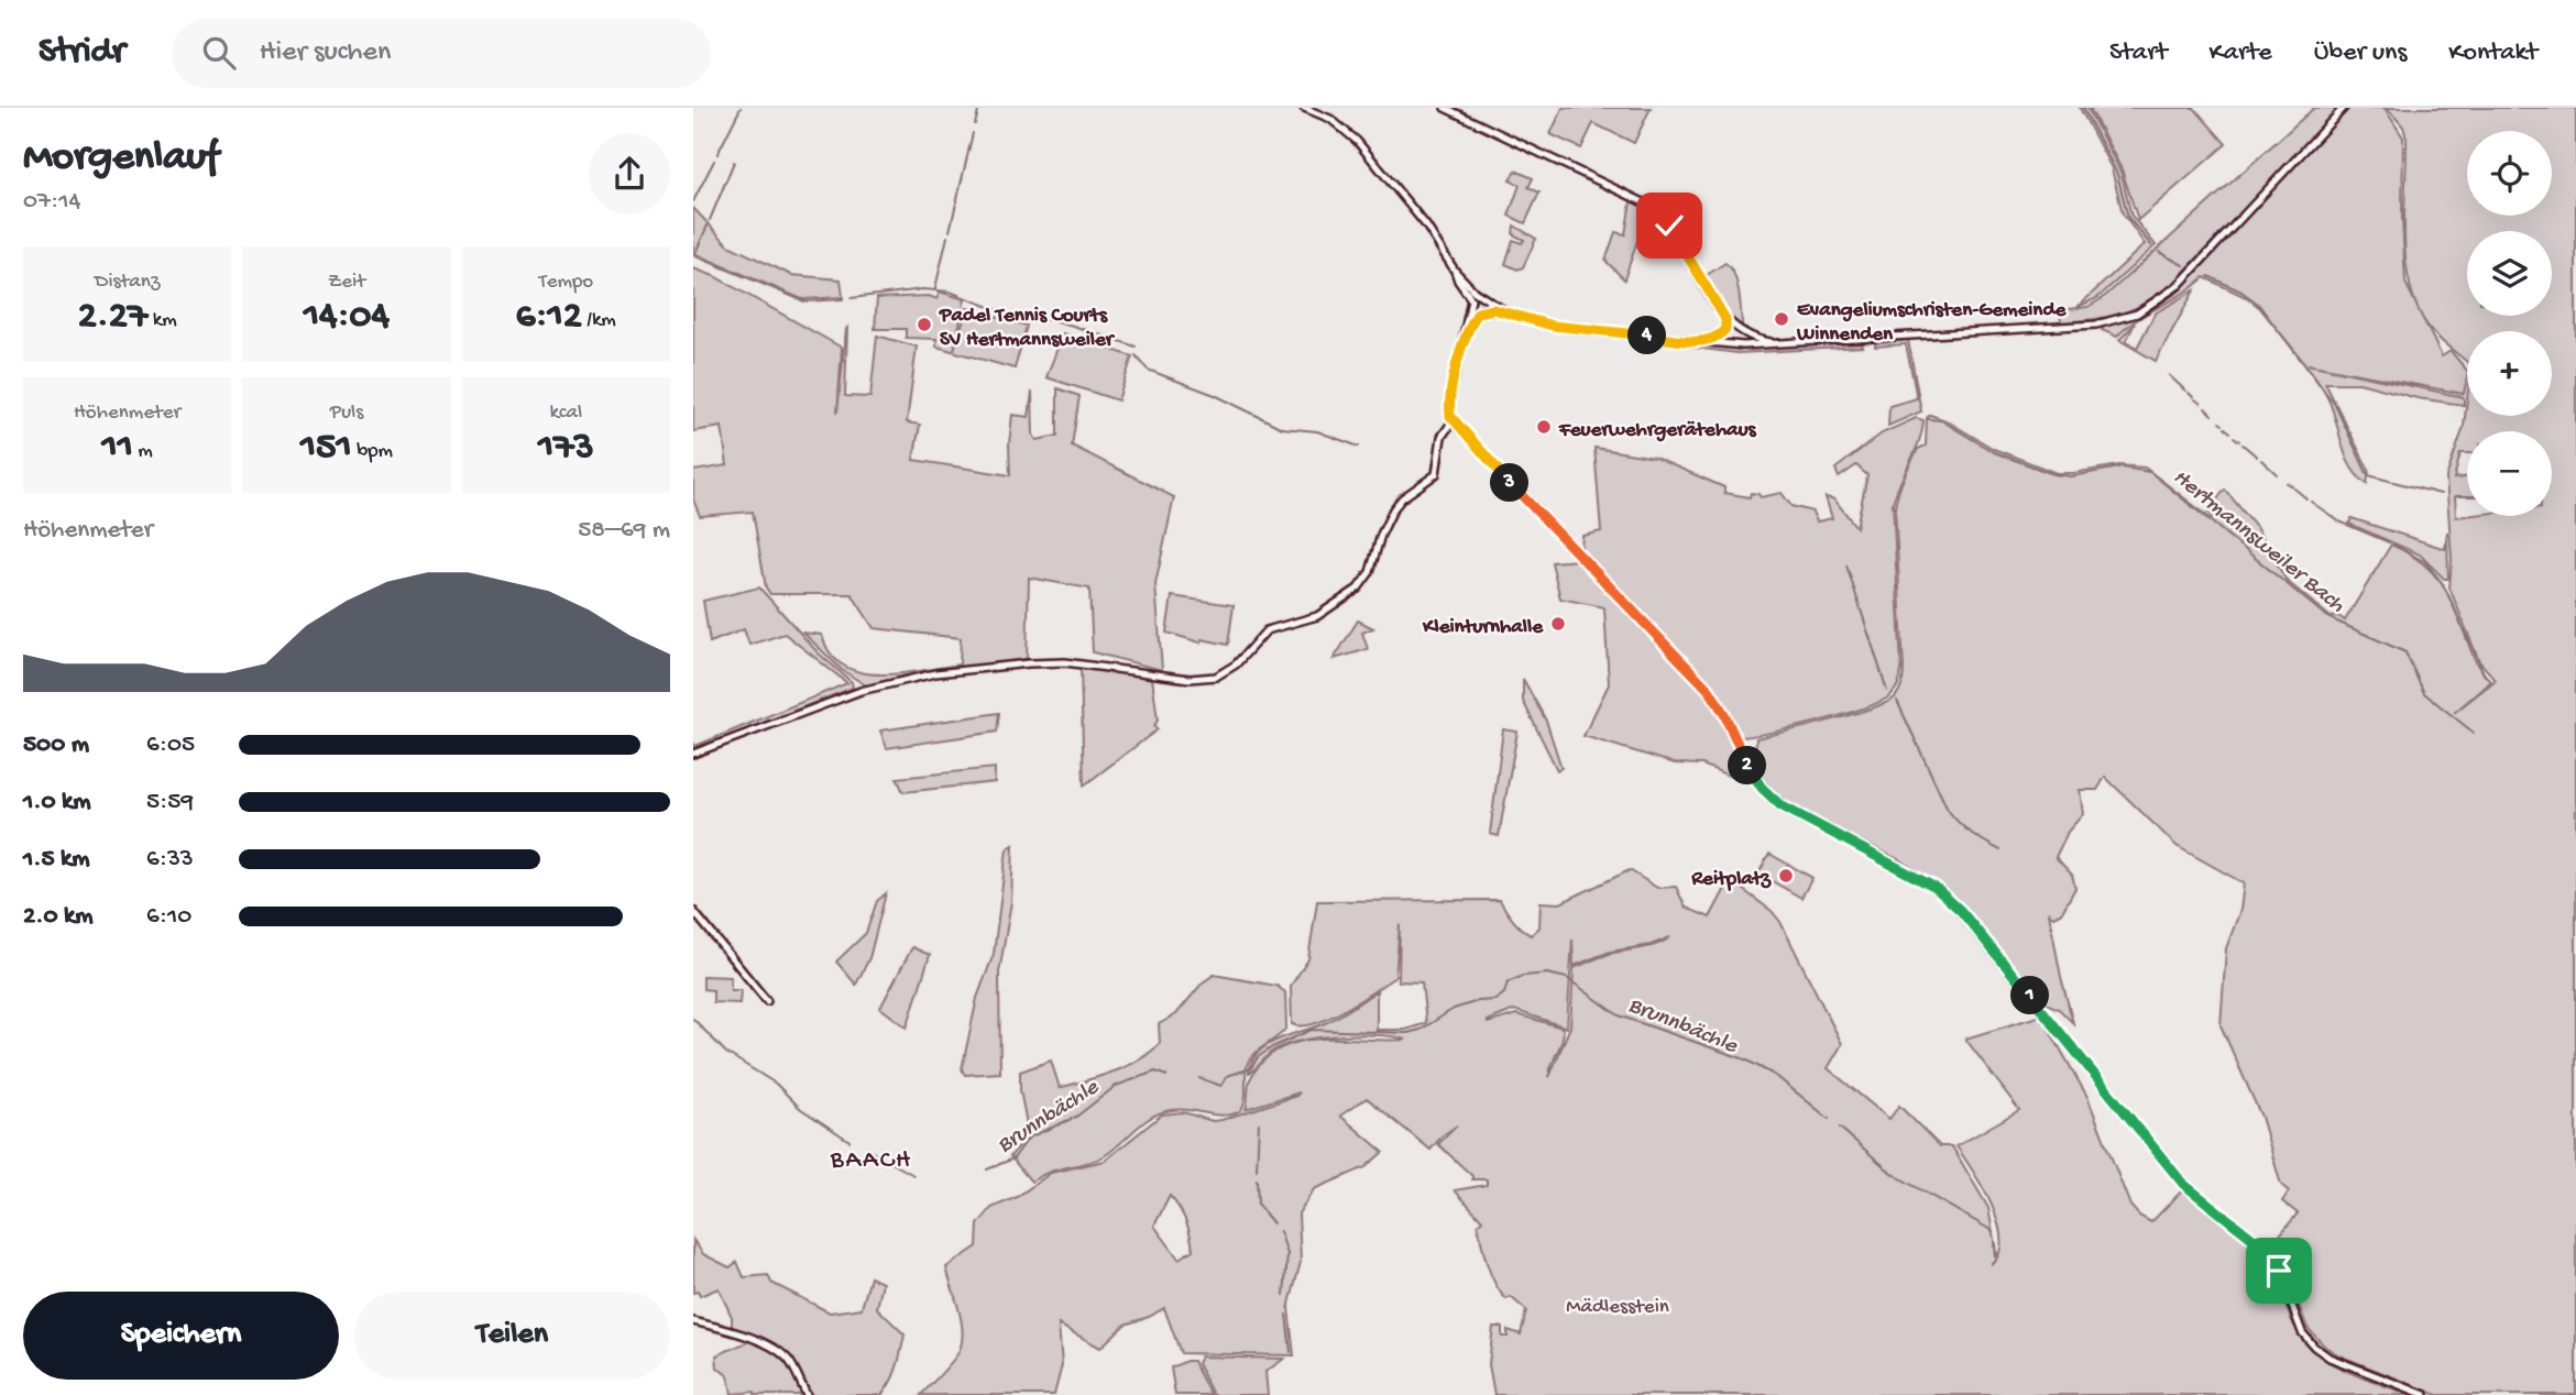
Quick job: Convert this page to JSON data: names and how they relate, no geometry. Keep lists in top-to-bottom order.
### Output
{
  "districts": ["BAACH"],
  "water": ["Hertmannsweiler Bach", "Brunnbächle"],
  "parks": ["Mädlesstein"],
  "places": [
    "Evangeliumschristen-Gemeinde Winnenden",
    "Padel Tennis Courts SV Hertmannsweiler",
    "Feuerwehrgerätehaus",
    "Kleinturnhalle",
    "Reitplatz"
  ],
  "page": {
    "header": "Stridr",
    "search": "Hier suchen",
    "nav": [
      "Start",
      "Karte",
      "Über uns",
      "Kontakt"
    ],
    "heading": ["Morgenlauf", "07:14"],
    "map_buttons": ["+", "−"],
    "stats": [
      ["Distanz", "2.27 km"],
      ["Zeit", "14:04"],
      ["Tempo", "6:12 /km"],
      ["Höhenmeter", "11 m"],
      ["Puls", "151 bpm"],
      ["kcal", "173"]
    ],
    "pins": [
      "4",
      "3",
      "2",
      "1"
    ],
    "chart": ["Höhenmeter", "58–69 m"],
    "list": [
      {
        "name": "500 m",
        "note": "6:05"
      },
      {
        "name": "1.0 km",
        "note": "5:59"
      },
      {
        "name": "1.5 km",
        "note": "6:33"
      },
      {
        "name": "2.0 km",
        "note": "6:10"
      }
    ],
    "buttons": ["Speichern", "Teilen"]
  }
}
